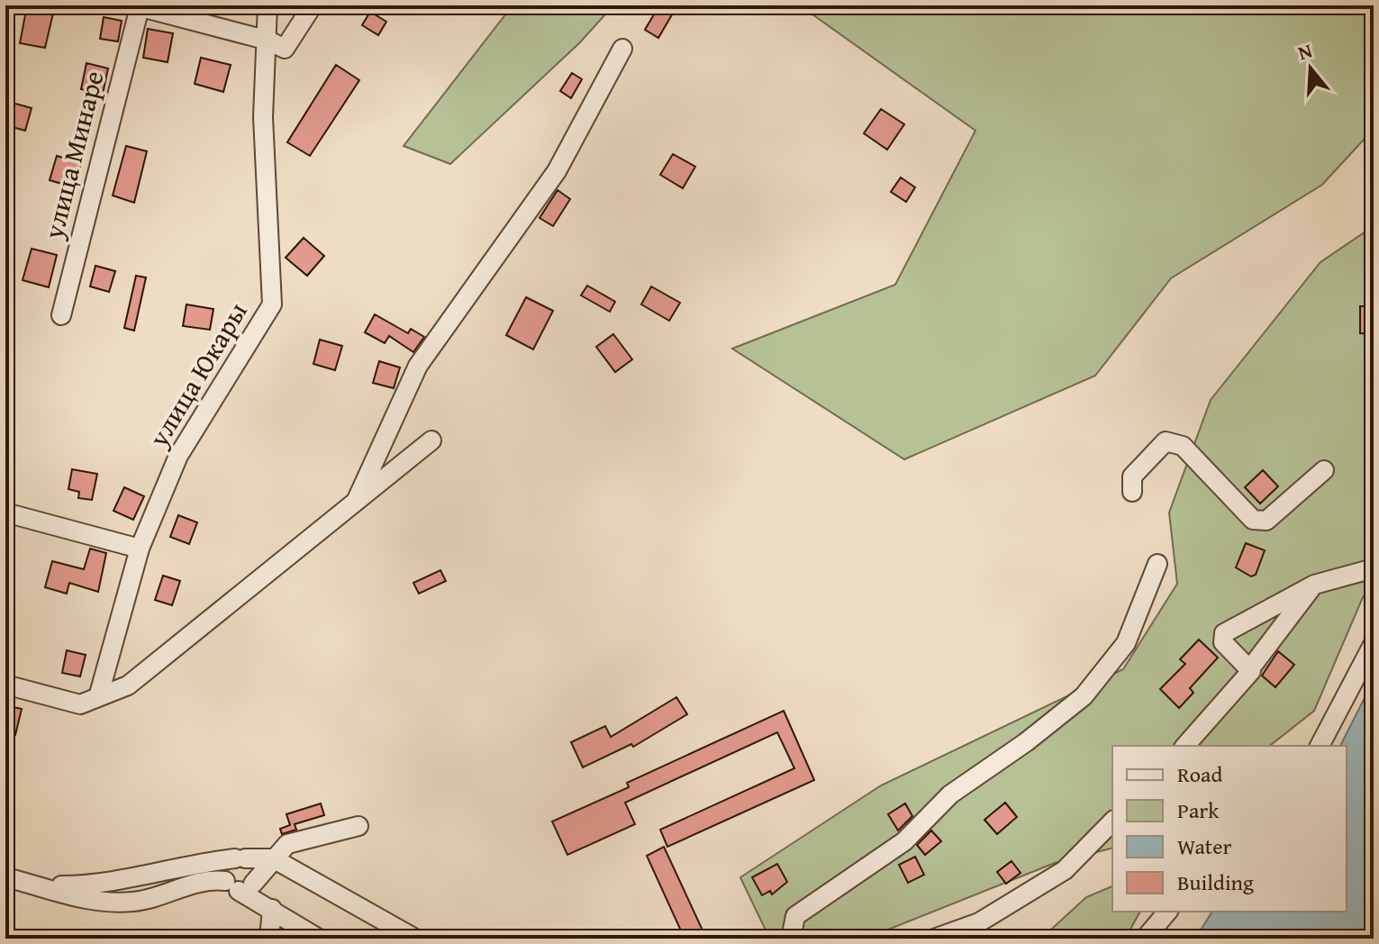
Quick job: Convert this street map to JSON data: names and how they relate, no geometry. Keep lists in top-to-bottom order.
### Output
{
  "streets": {
    "street": ["улица Минаре", "улица Юкары"]
  },
  "legend": [
    "Road",
    "Park",
    "Water",
    "Building"
  ],
  "north": "top"
}
